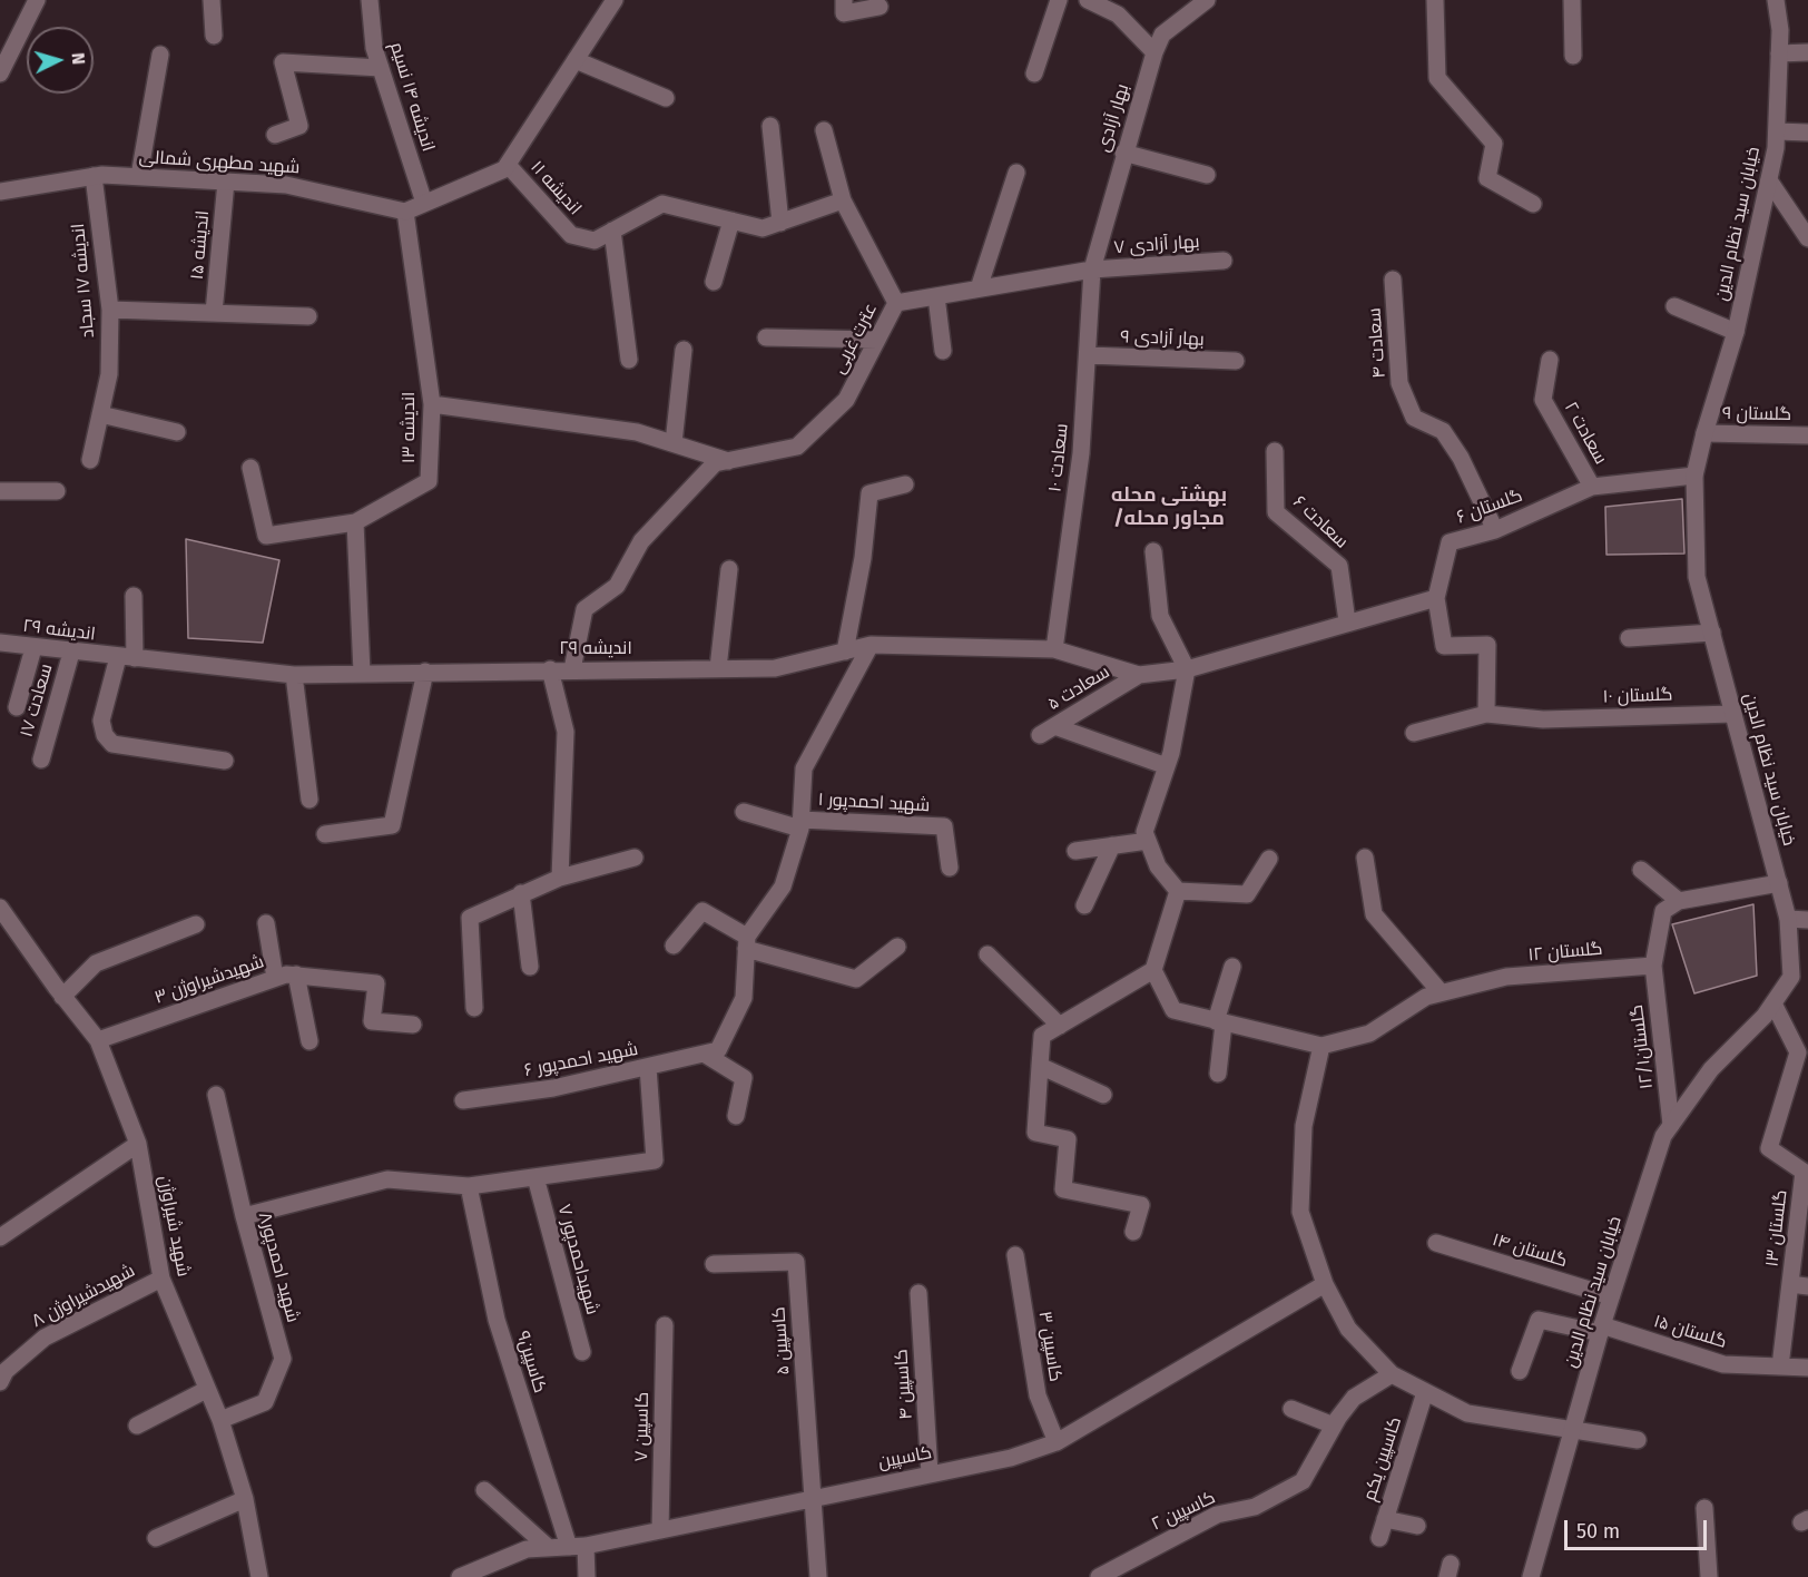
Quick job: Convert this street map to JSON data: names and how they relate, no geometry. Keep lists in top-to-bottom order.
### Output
{
  "streets": {
    "street": [
      "اندیشه ۱۴ نسیم",
      "بهار آزادی",
      "شهید مطهری شمالی",
      "اندیشه ۱۱",
      "خیابان سید نظام الدین",
      "اندیشه ۱۵",
      "بهار آزادی ۷",
      "اندیشه ۱۷ سجاد",
      "عترت غربی",
      "بهار آزادی ۹",
      "سعادت ۴",
      "گلستان ۹",
      "اندیشه ۱۳",
      "سعادت ۲",
      "سعادت ۱۰",
      "گلستان ۶",
      "سعادت ۶",
      "اندیشه ۲۹",
      "سعادت ۵",
      "گلستان ۱۰",
      "سعادت ۱۷",
      "شهید احمدپور ۱",
      "گلستان ۱۲",
      "شهیدشیراوژن ۳",
      "گلستان۱۲/۱",
      "شهید احمدپور ۶",
      "شهید شیراوژن",
      "گلستان ۱۳",
      "گلستان ۱۴",
      "شهیداحمدپور ۷",
      "شهید احمدپور۸",
      "شهیدشیراوژن ۸",
      "گلستان ۱۵",
      "کاسپین ۵",
      "کاسپین ۳",
      "کاسپین۹",
      "کاسپین ۴",
      "کاسپین ۷",
      "کاسپین",
      "کاسپین یکم",
      "کاسپین ۲"
    ]
  },
  "crossings": [
    ["بهار آزادی", "بهار آزادی ۷"],
    ["بهار آزادی", "عترت غربی"],
    ["بهار آزادی", "سعادت ۱۰"],
    ["شهید مطهری شمالی", "اندیشه ۱۵"],
    ["شهید مطهری شمالی", "اندیشه ۱۷ سجاد"],
    ["شهید مطهری شمالی", "اندیشه ۱۳"],
    ["خیابان سید نظام الدین", "گلستان ۹"],
    ["خیابان سید نظام الدین", "گلستان ۶"],
    ["خیابان سید نظام الدین", "گلستان ۱۰"],
    ["خیابان سید نظام الدین", "گلستان۱۲/۱"],
    ["خیابان سید نظام الدین", "گلستان ۱۳"],
    ["خیابان سید نظام الدین", "گلستان ۱۴"],
    ["خیابان سید نظام الدین", "گلستان ۱۵"],
    ["بهار آزادی ۷", "عترت غربی"],
    ["بهار آزادی ۷", "سعادت ۱۰"],
    ["عترت غربی", "سعادت ۱۰"],
    ["بهار آزادی ۹", "سعادت ۱۰"],
    ["سعادت ۴", "گلستان ۶"],
    ["سعادت ۲", "گلستان ۶"],
    ["سعادت ۱۰", "اندیشه ۲۹"],
    ["اندیشه ۲۹", "سعادت ۵"],
    ["اندیشه ۲۹", "سعادت ۱۷"],
    ["گلستان ۱۲", "گلستان۱۲/۱"],
    ["شهیدشیراوژن ۳", "شهید شیراوژن"],
    ["شهید شیراوژن", "شهید احمدپور۸"],
    ["شهید شیراوژن", "شهیدشیراوژن ۸"],
    ["گلستان ۱۳", "گلستان ۱۵"],
    ["کاسپین ۵", "کاسپین"],
    ["کاسپین ۳", "کاسپین"],
    ["کاسپین۹", "کاسپین"],
    ["کاسپین ۴", "کاسپین"],
    ["کاسپین ۷", "کاسپین"]
  ],
  "districts": ["بهشتی محله /مجاور محله"],
  "scale_bar": "50 m",
  "north": "right"
}
